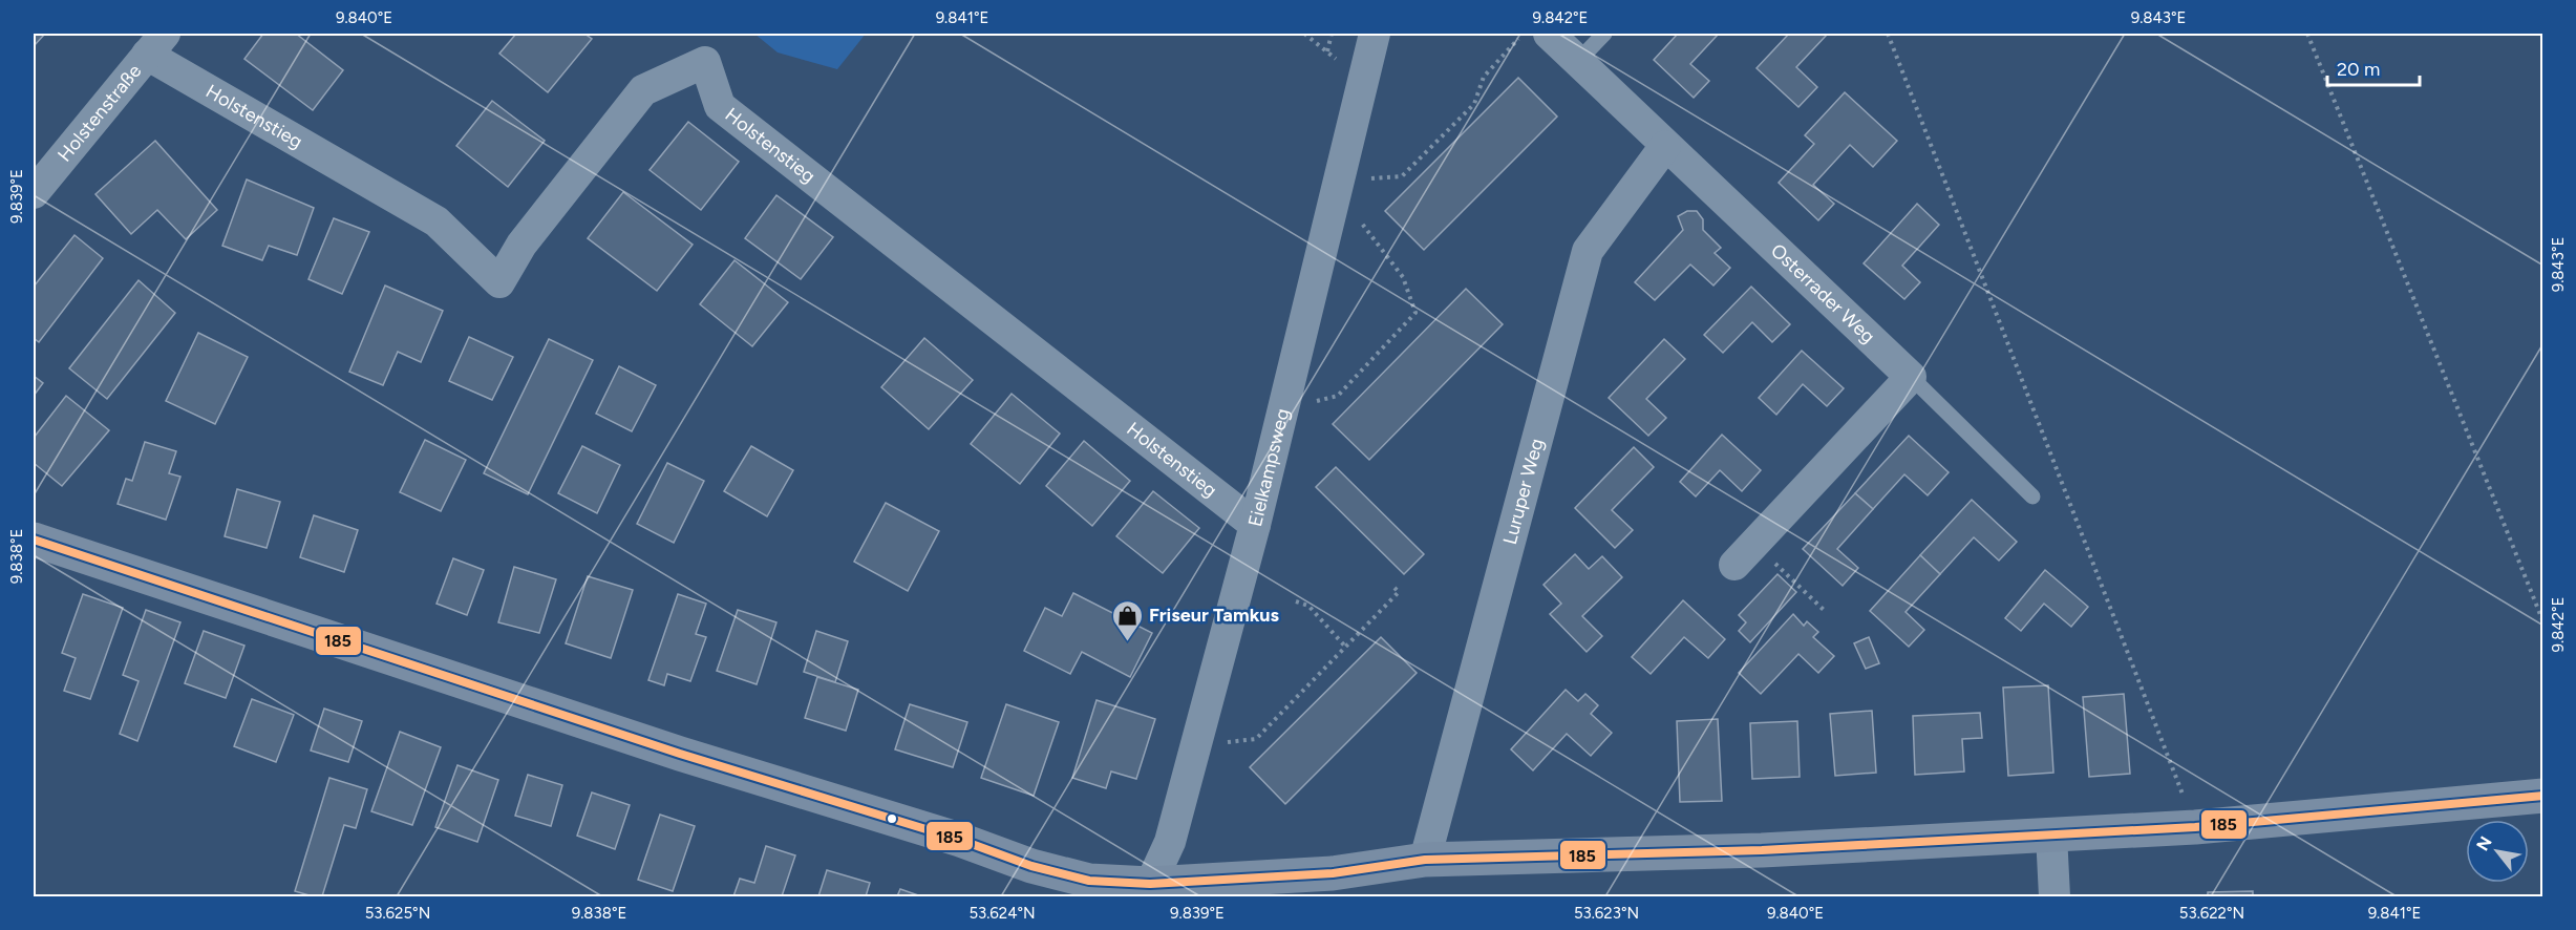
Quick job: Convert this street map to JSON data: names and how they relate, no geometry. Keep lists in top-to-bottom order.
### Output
{
  "streets": {
    "street": [
      "Holstenstraße",
      "Holstenstieg",
      "Osterrader Weg",
      "Eielkampsweg",
      "Luruper Weg"
    ]
  },
  "crossings": [
    ["Holstenstraße", "Holstenstieg"],
    ["Holstenstieg", "Eielkampsweg"],
    ["Osterrader Weg", "Luruper Weg"]
  ],
  "places": {
    "shop": ["Friseur Tamkus"]
  },
  "lines": ["transit line 185"],
  "scale_bar": "20 m",
  "north": "top left",
  "coordinates": [
    "9.840°E",
    "9.841°E",
    "9.842°E",
    "9.843°E",
    "9.839°E",
    "9.838°E",
    "53.625°N",
    "53.624°N",
    "53.623°N",
    "53.622°N"
  ]
}
